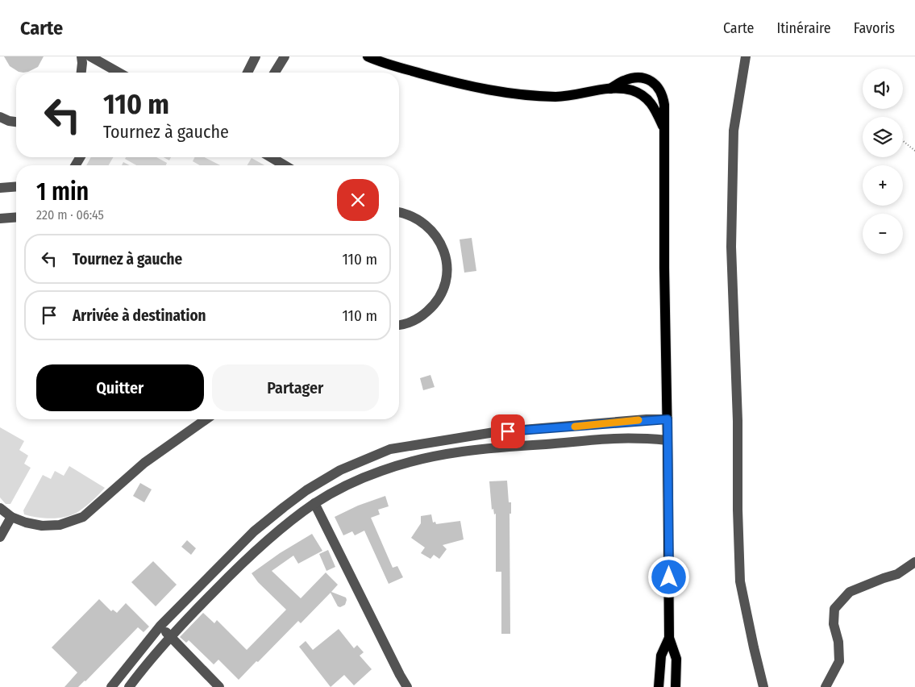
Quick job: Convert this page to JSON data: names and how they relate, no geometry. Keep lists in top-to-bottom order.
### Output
{
  "page": {
    "header": "Carte",
    "nav": ["Carte", "Itinéraire", "Favoris"],
    "map_buttons": ["+", "−"],
    "turn": ["110 m", "Tournez à gauche"],
    "heading": ["1 min", "220 m · 06:45"],
    "list": [
      {
        "name": "Tournez à gauche",
        "value": "110 m"
      },
      {
        "name": "Arrivée à destination",
        "value": "110 m"
      }
    ],
    "buttons": ["Quitter", "Partager"]
  }
}
